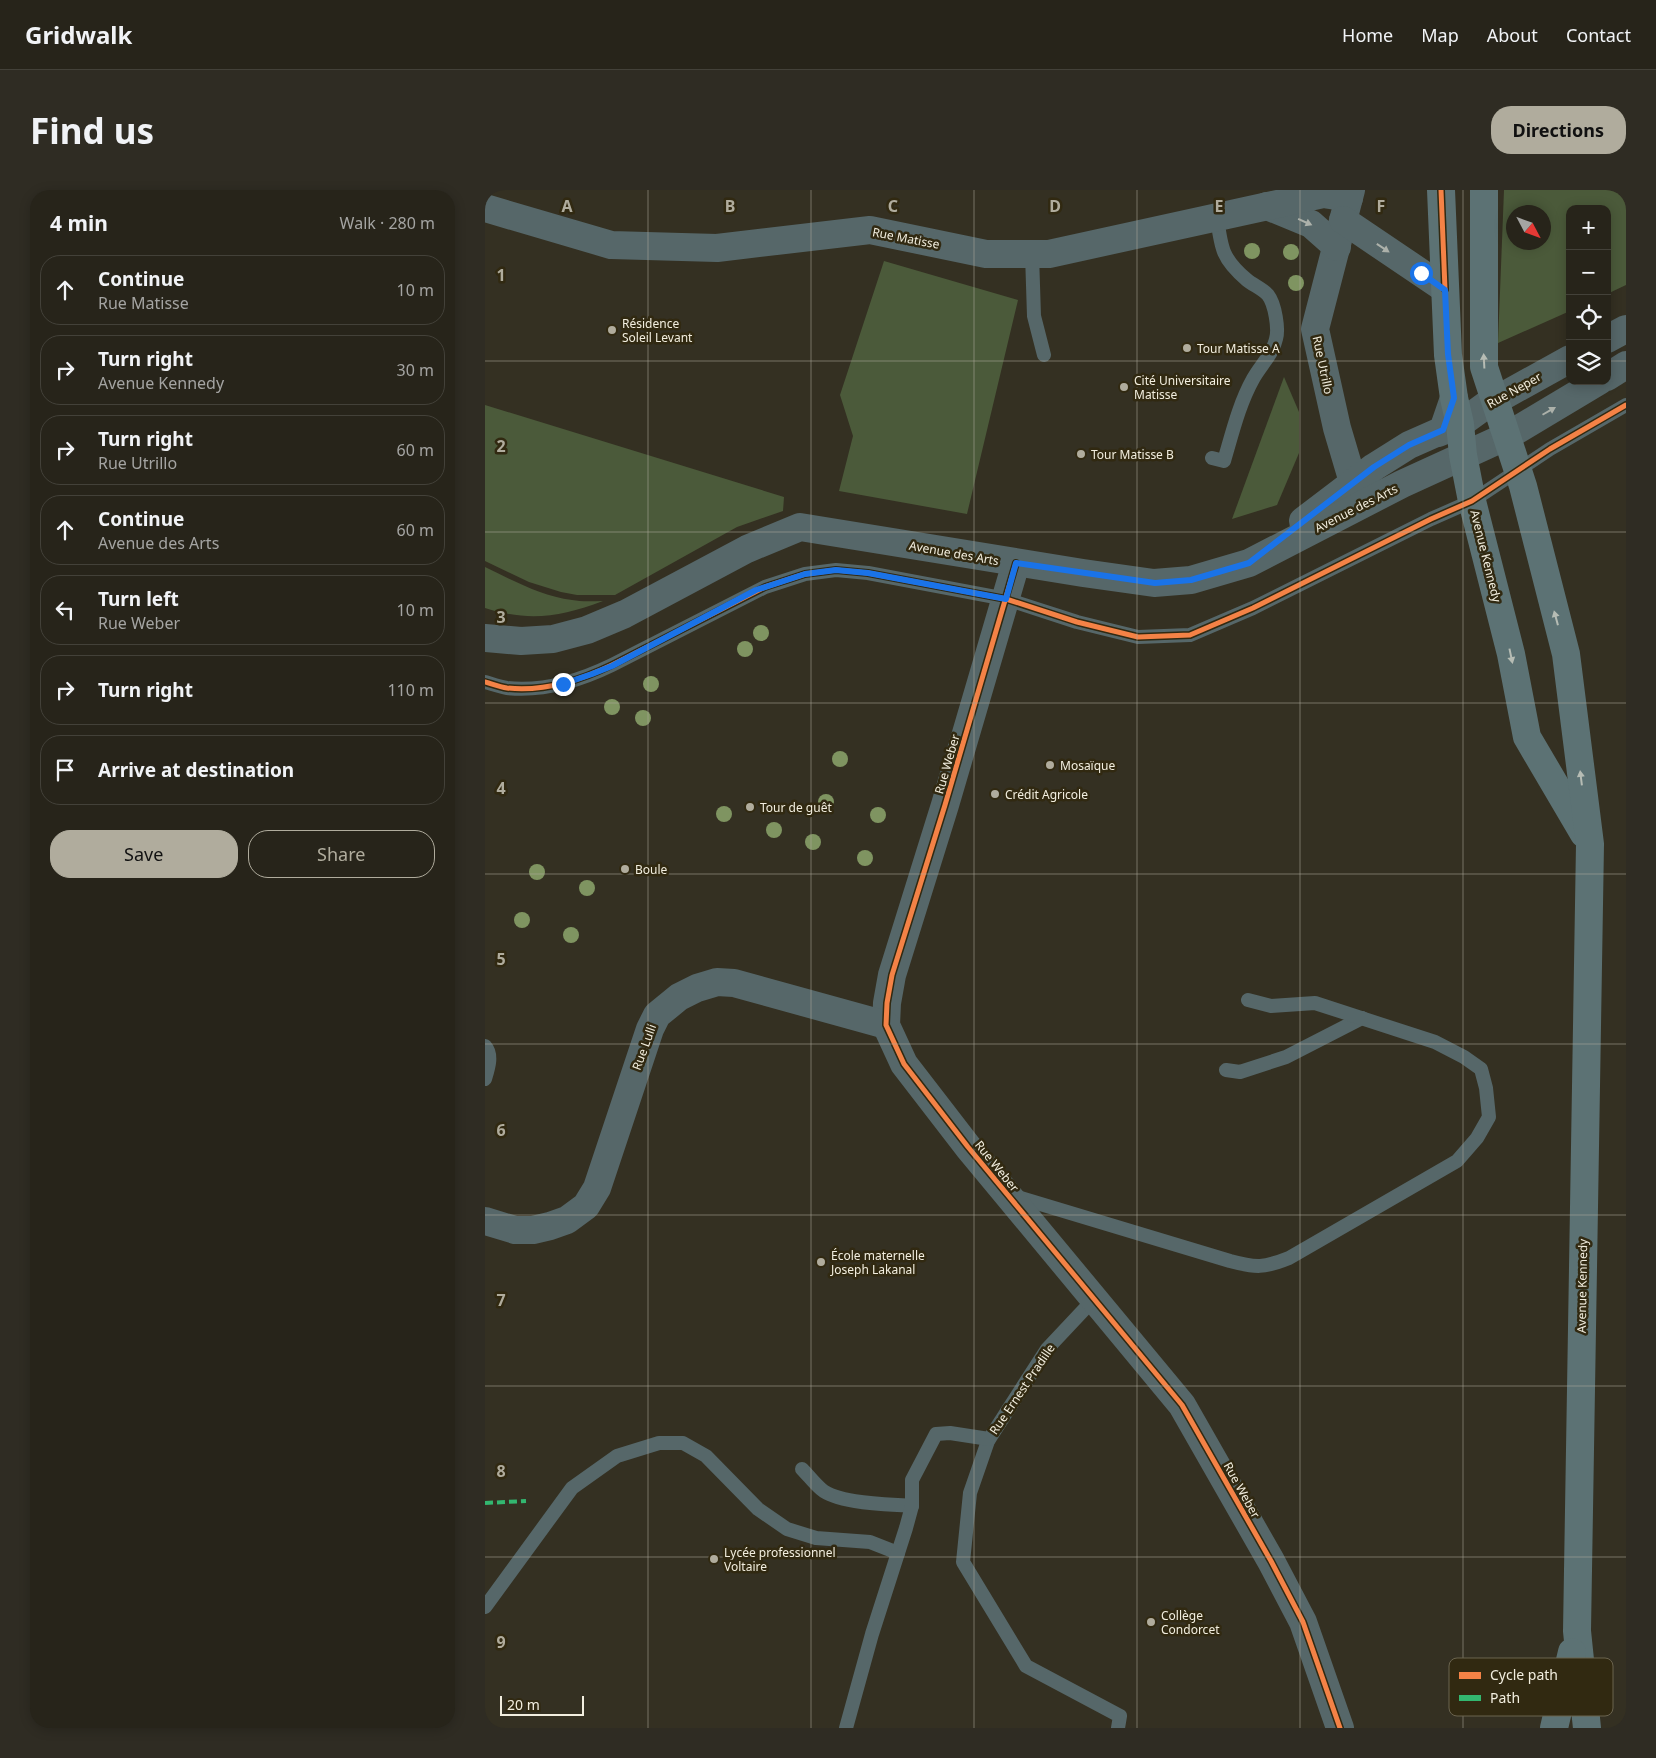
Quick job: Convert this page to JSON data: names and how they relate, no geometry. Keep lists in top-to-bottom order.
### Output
{
  "streets": {
    "main road": ["Avenue Kennedy"],
    "street": [
      "Rue Matisse",
      "Rue Utrillo",
      "Rue Neper",
      "Avenue des Arts",
      "Rue Weber",
      "Rue Lulli"
    ],
    "lane": ["Rue Ernest Pradille"]
  },
  "crossings": [
    ["Rue Matisse", "Rue Utrillo"],
    ["Rue Matisse", "Avenue Kennedy"],
    ["Rue Utrillo", "Avenue des Arts"],
    ["Rue Neper", "Avenue Kennedy"],
    ["Avenue des Arts", "Avenue Kennedy"],
    ["Avenue des Arts", "Rue Weber"],
    ["Rue Weber", "Rue Lulli"],
    ["Rue Weber", "Rue Ernest Pradille"]
  ],
  "places": [
    "Résidence Soleil Levant",
    "Tour Matisse A",
    "Cité Universitaire Matisse",
    "Tour Matisse B",
    "Mosaïque",
    "Crédit Agricole",
    "Tour de guêt",
    "Boule",
    "École maternelle Joseph Lakanal",
    "Lycée professionnel Voltaire",
    "Collège Condorcet"
  ],
  "legend": ["Cycle path", "Path"],
  "scale_bar": "20 m",
  "north": "bottom right",
  "page": {
    "header": "Gridwalk",
    "nav": [
      "Home",
      "Map",
      "About",
      "Contact"
    ],
    "buttons": [
      "Directions",
      ["Save", "Share"]
    ],
    "title": "Find us",
    "heading": ["4 min", "Walk · 280 m"],
    "map_buttons": ["+", "−"],
    "list": [
      ["Continue", "Rue Matisse", "10 m"],
      ["Turn right", "Avenue Kennedy", "30 m"],
      ["Turn right", "Rue Utrillo", "60 m"],
      ["Continue", "Avenue des Arts", "60 m"],
      ["Turn left", "Rue Weber", "10 m"],
      ["Turn right", "110 m"],
      "Arrive at destination"
    ],
    "scale": "20 m"
  },
  "grid": {
    "columns": [
      "A",
      "B",
      "C",
      "D",
      "E",
      "F"
    ],
    "rows": [
      "1",
      "2",
      "3",
      "4",
      "5",
      "6",
      "7",
      "8",
      "9"
    ]
  }
}
